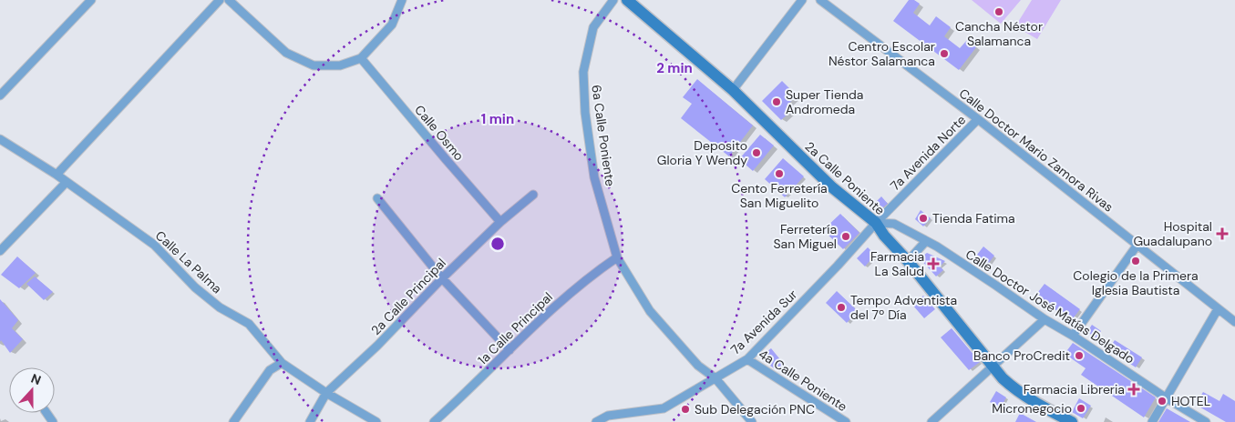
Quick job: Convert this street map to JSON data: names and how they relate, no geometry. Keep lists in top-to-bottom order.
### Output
{
  "streets": {
    "street": [
      "Calle Osmo",
      "6a Calle Poniente",
      "Calle Doctor Mario Zamora Rivas",
      "7a Avenida Norte",
      "2a Calle Poniente",
      "Calle La Palma",
      "2a Calle Principal",
      "Calle Doctor José Matías Delgado",
      "7a Avenida Sur",
      "1a Calle Principal",
      "4a Calle Poniente"
    ]
  },
  "crossings": [
    ["Calle Osmo", "2a Calle Principal"],
    ["6a Calle Poniente", "7a Avenida Sur"],
    ["6a Calle Poniente", "1a Calle Principal"],
    ["Calle Doctor Mario Zamora Rivas", "7a Avenida Norte"],
    ["7a Avenida Norte", "2a Calle Poniente"],
    ["7a Avenida Norte", "Calle Doctor José Matías Delgado"],
    ["7a Avenida Norte", "7a Avenida Sur"],
    ["2a Calle Poniente", "Calle Doctor José Matías Delgado"],
    ["2a Calle Poniente", "7a Avenida Sur"],
    ["Calle La Palma", "2a Calle Principal"],
    ["Calle Doctor José Matías Delgado", "7a Avenida Sur"],
    ["7a Avenida Sur", "4a Calle Poniente"]
  ],
  "places": {
    "other": [
      "Cancha Néstor Salamanca",
      "Centro Escolar Néstor Salamanca",
      "Super Tienda Andromeda",
      "Deposito Gloria Y Wendy",
      "Cento Ferretería San Miguelito",
      "Tienda Fatima",
      "Ferretería San Miguel",
      "Colegio de la Primera Iglesia Bautista",
      "Tempo Adventista del 7º Día",
      "Banco ProCredit",
      "HOTEL",
      "Micronegocio",
      "Sub Delegación PNC"
    ],
    "health": ["Hospital Guadalupano", "Farmacia La Salud", "Farmacia Libreria"]
  },
  "north": "top",
  "rings": ["2 min", "1 min"]
}
